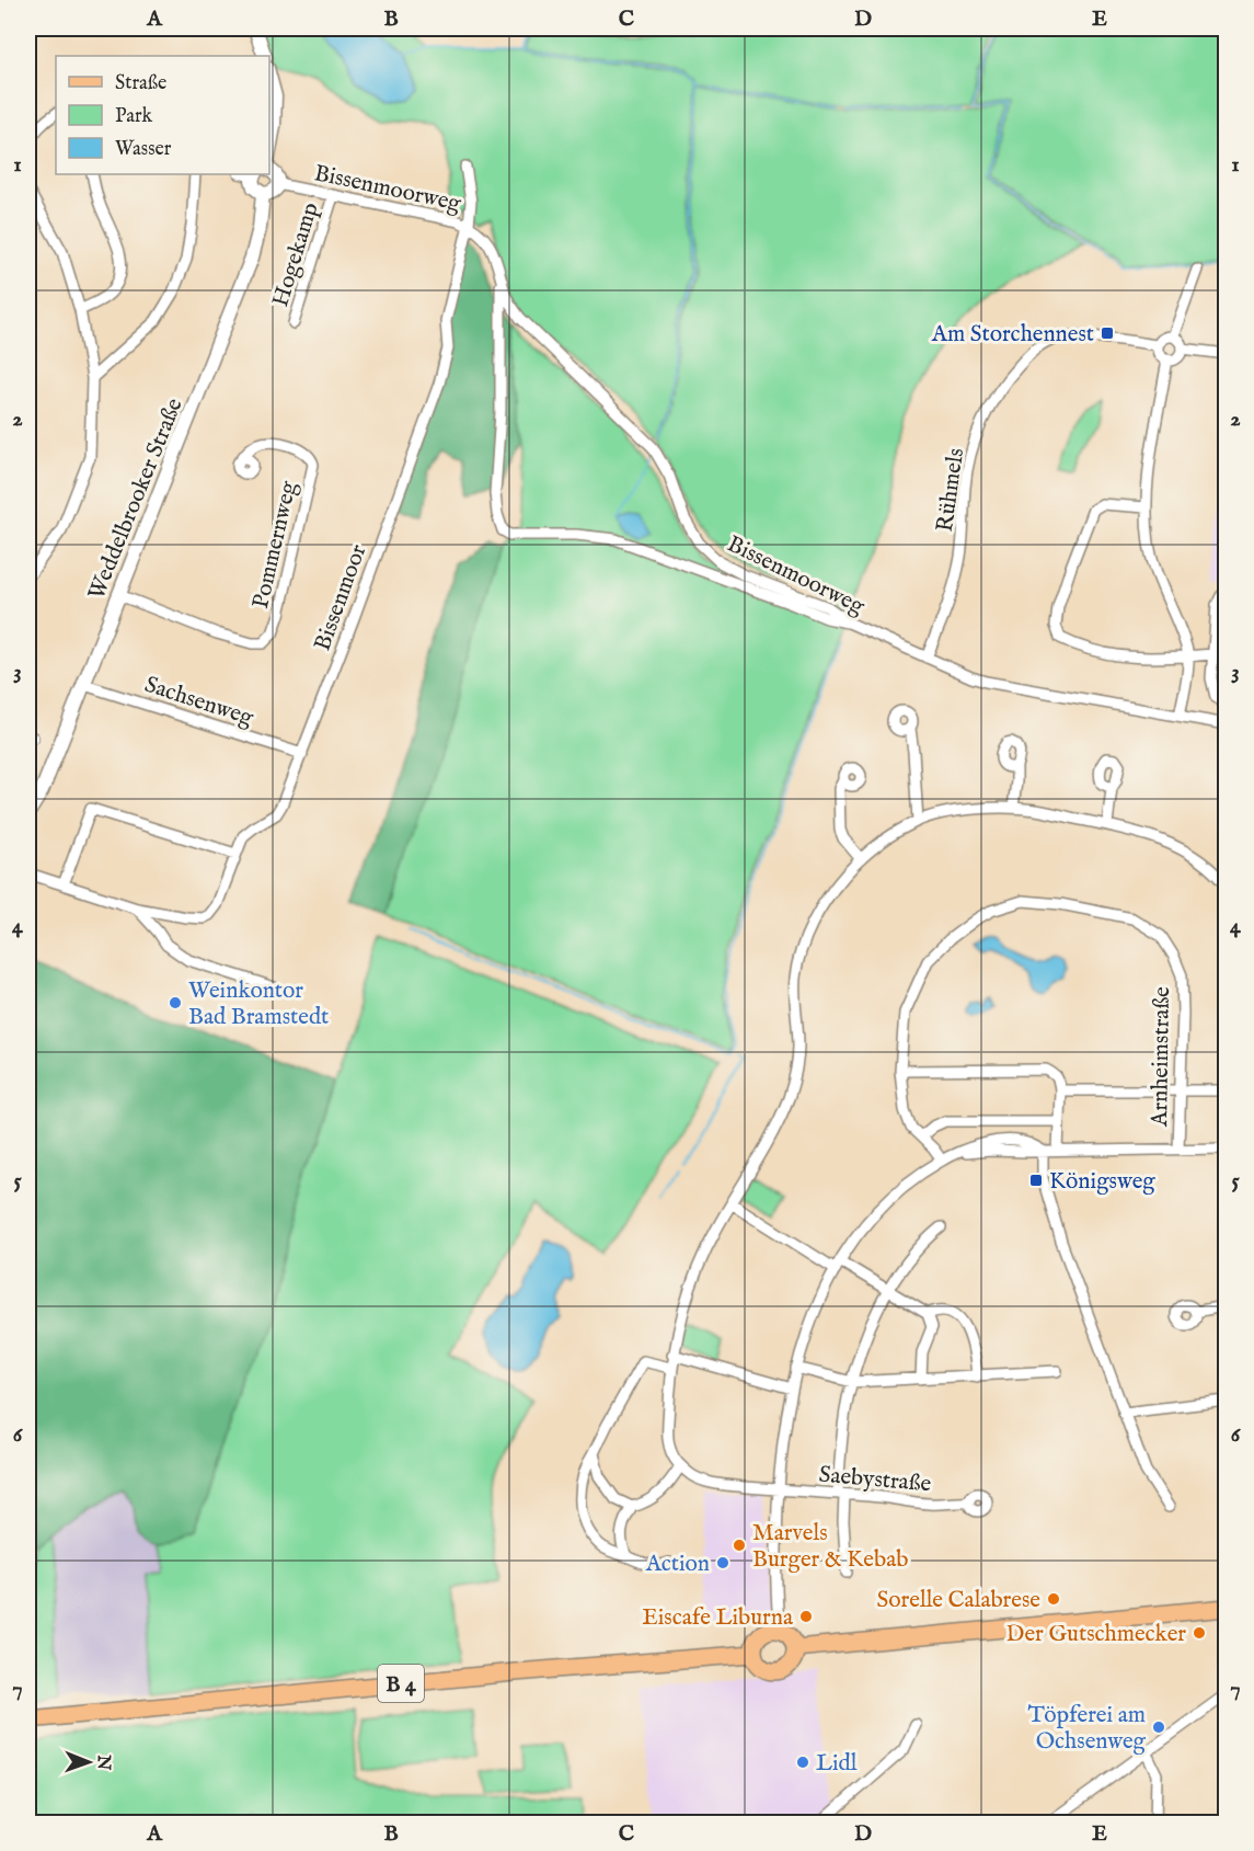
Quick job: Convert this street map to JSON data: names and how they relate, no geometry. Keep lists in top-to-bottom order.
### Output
{
  "streets": {
    "main road": ["B 4"],
    "street": [
      "Bissenmoorweg",
      "Hogekamp",
      "Rühmels",
      "Weddelbrooker Straße",
      "Pommernweg",
      "Bissenmoor",
      "Sachsenweg",
      "Arnheimstraße",
      "Saebystraße"
    ]
  },
  "crossings": [
    ["Bissenmoorweg", "Hogekamp"],
    ["Bissenmoorweg", "Rühmels"],
    ["Bissenmoorweg", "Bissenmoor"],
    ["Weddelbrooker Straße", "Pommernweg"],
    ["Weddelbrooker Straße", "Sachsenweg"],
    ["Bissenmoor", "Sachsenweg"]
  ],
  "places": {
    "transit": ["Am Storchennest", "Königsweg"],
    "other": [
      "Weinkontor Bad Bramstedt",
      "Marvels Burger & Kebab",
      "Action",
      "Sorelle Calabrese",
      "Eiscafe Liburna",
      "Der Gutschmecker",
      "Töpferei am Ochsenweg",
      "Lidl"
    ]
  },
  "legend": ["Straße", "Park", "Wasser"],
  "north": "right",
  "grid": {
    "columns": [
      "A",
      "B",
      "C",
      "D",
      "E"
    ],
    "rows": [
      "1",
      "2",
      "3",
      "4",
      "5",
      "6",
      "7"
    ]
  }
}
